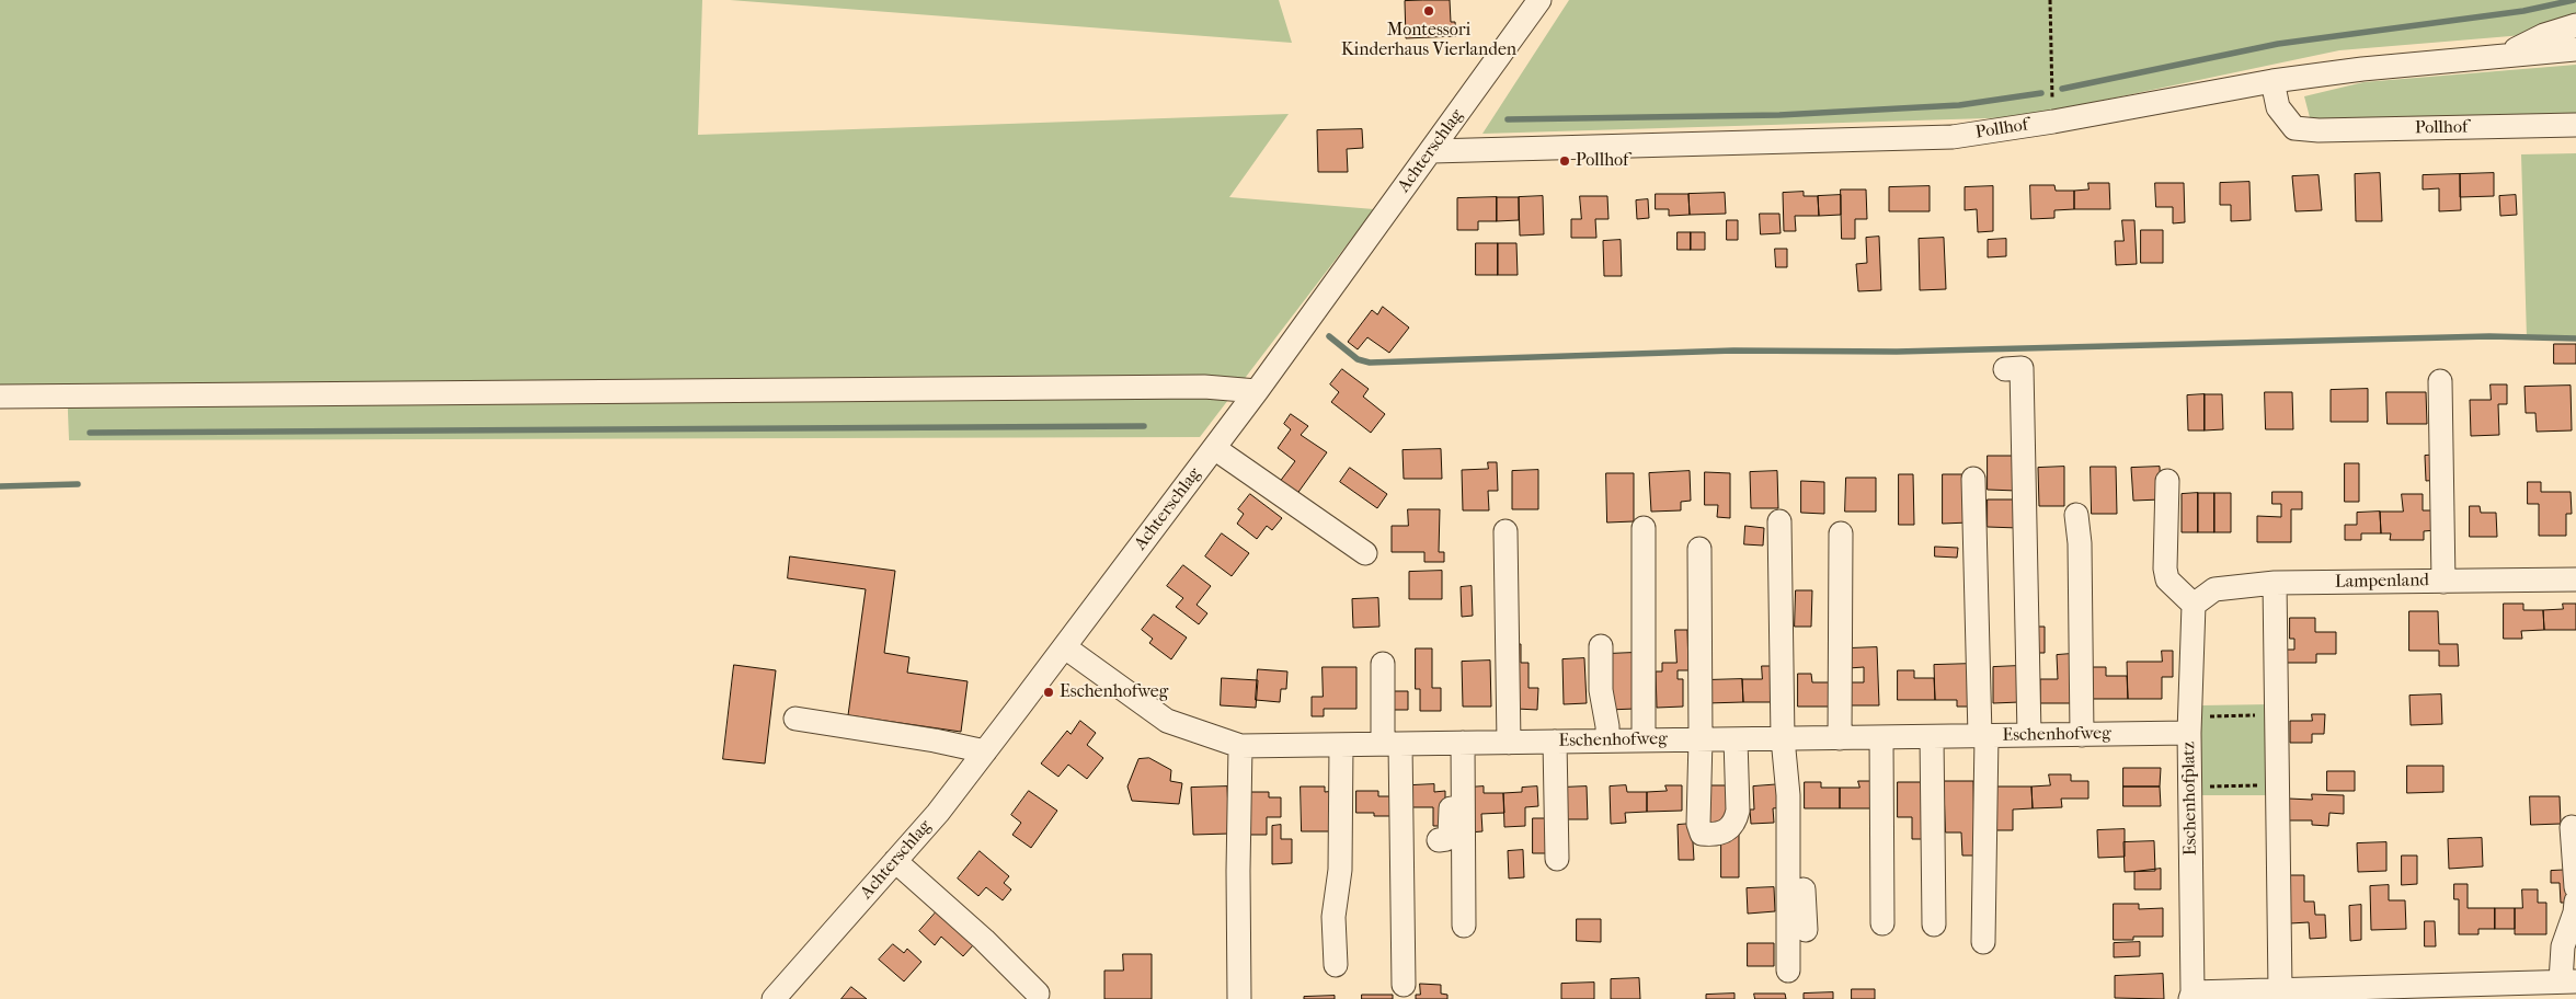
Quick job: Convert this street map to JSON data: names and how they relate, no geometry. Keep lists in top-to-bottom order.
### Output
{
  "streets": {
    "street": [
      "Pollhof",
      "Achterschlag",
      "Lampenland",
      "Eschenhofweg",
      "Eschenhofplatz"
    ]
  },
  "crossings": [
    ["Pollhof", "Achterschlag"],
    ["Achterschlag", "Eschenhofweg"],
    ["Lampenland", "Eschenhofplatz"],
    ["Eschenhofweg", "Eschenhofplatz"]
  ],
  "places": ["Montessori Kinderhaus Vierlanden", "Pollhof", "Eschenhofweg"]
}
